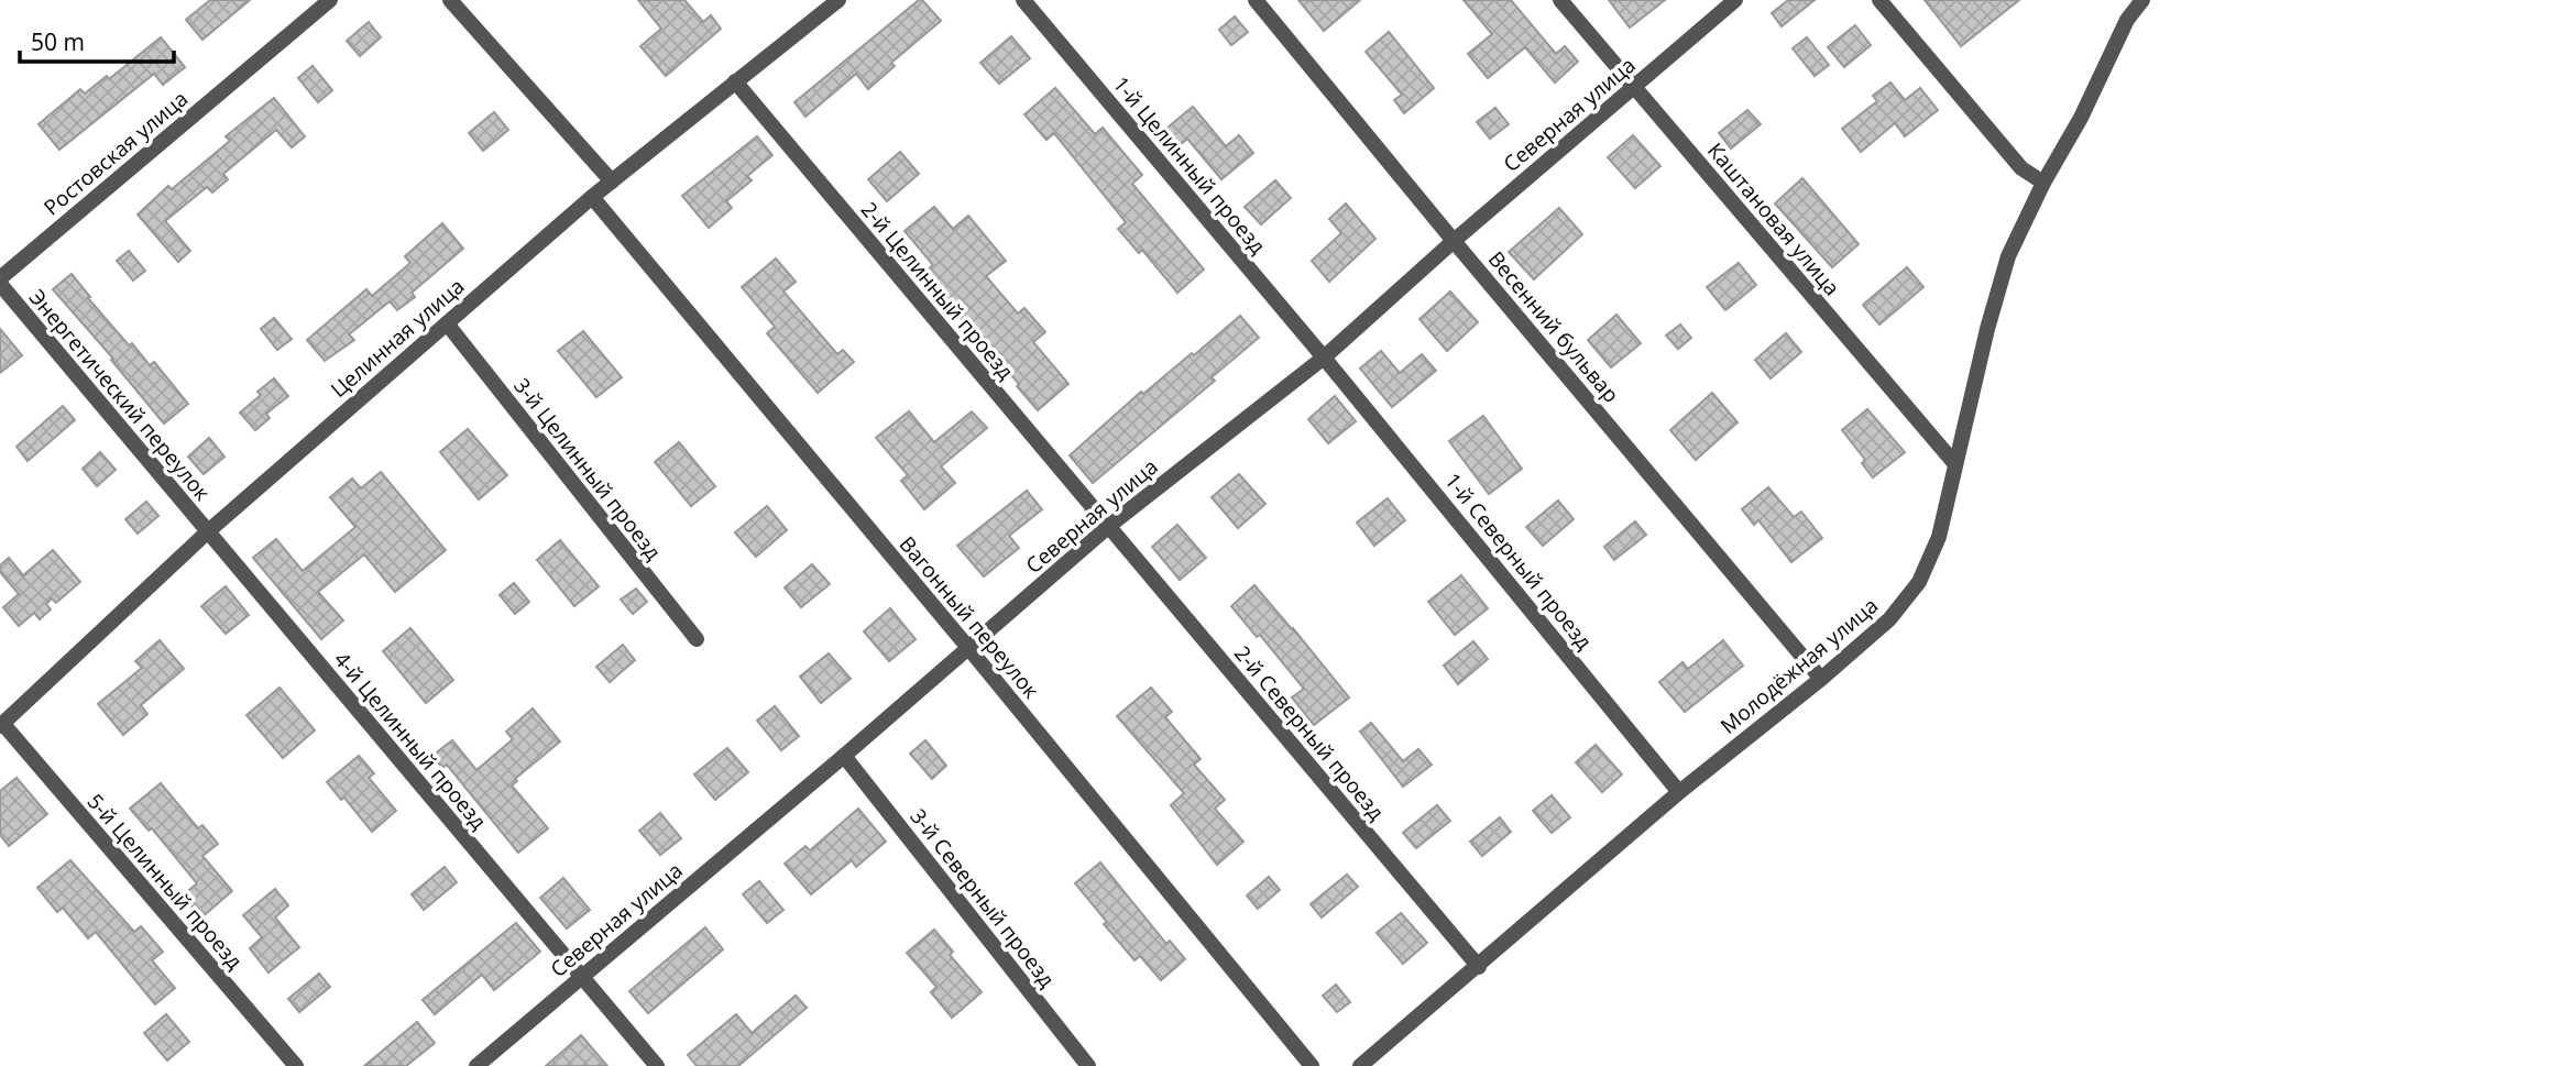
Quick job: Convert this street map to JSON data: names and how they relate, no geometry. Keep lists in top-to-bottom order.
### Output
{
  "streets": {
    "street": [
      "Северная улица",
      "Ростовская улица",
      "1-й Целинный проезд",
      "Каштановая улица",
      "2-й Целинный проезд",
      "Весенний бульвар",
      "Целинная улица",
      "Энергетический переулок",
      "3-й Целинный проезд",
      "1-й Северный проезд",
      "Вагонный переулок",
      "Молодёжная улица",
      "2-й Северный проезд",
      "4-й Целинный проезд",
      "5-й Целинный проезд",
      "3-й Северный проезд"
    ]
  },
  "crossings": [
    ["Северная улица", "1-й Целинный проезд"],
    ["Северная улица", "Каштановая улица"],
    ["Северная улица", "2-й Целинный проезд"],
    ["Северная улица", "Весенний бульвар"],
    ["Северная улица", "1-й Северный проезд"],
    ["Северная улица", "Вагонный переулок"],
    ["Северная улица", "2-й Северный проезд"],
    ["Северная улица", "4-й Целинный проезд"],
    ["Северная улица", "3-й Северный проезд"],
    ["Ростовская улица", "Энергетический переулок"],
    ["1-й Целинный проезд", "1-й Северный проезд"],
    ["Каштановая улица", "Молодёжная улица"],
    ["2-й Целинный проезд", "Целинная улица"],
    ["2-й Целинный проезд", "2-й Северный проезд"],
    ["Весенний бульвар", "Молодёжная улица"],
    ["Целинная улица", "Энергетический переулок"],
    ["Целинная улица", "3-й Целинный проезд"],
    ["Целинная улица", "Вагонный переулок"],
    ["Целинная улица", "4-й Целинный проезд"],
    ["Целинная улица", "5-й Целинный проезд"],
    ["Энергетический переулок", "4-й Целинный проезд"],
    ["1-й Северный проезд", "Молодёжная улица"],
    ["Молодёжная улица", "2-й Северный проезд"]
  ],
  "scale_bar": "50 m"
}
